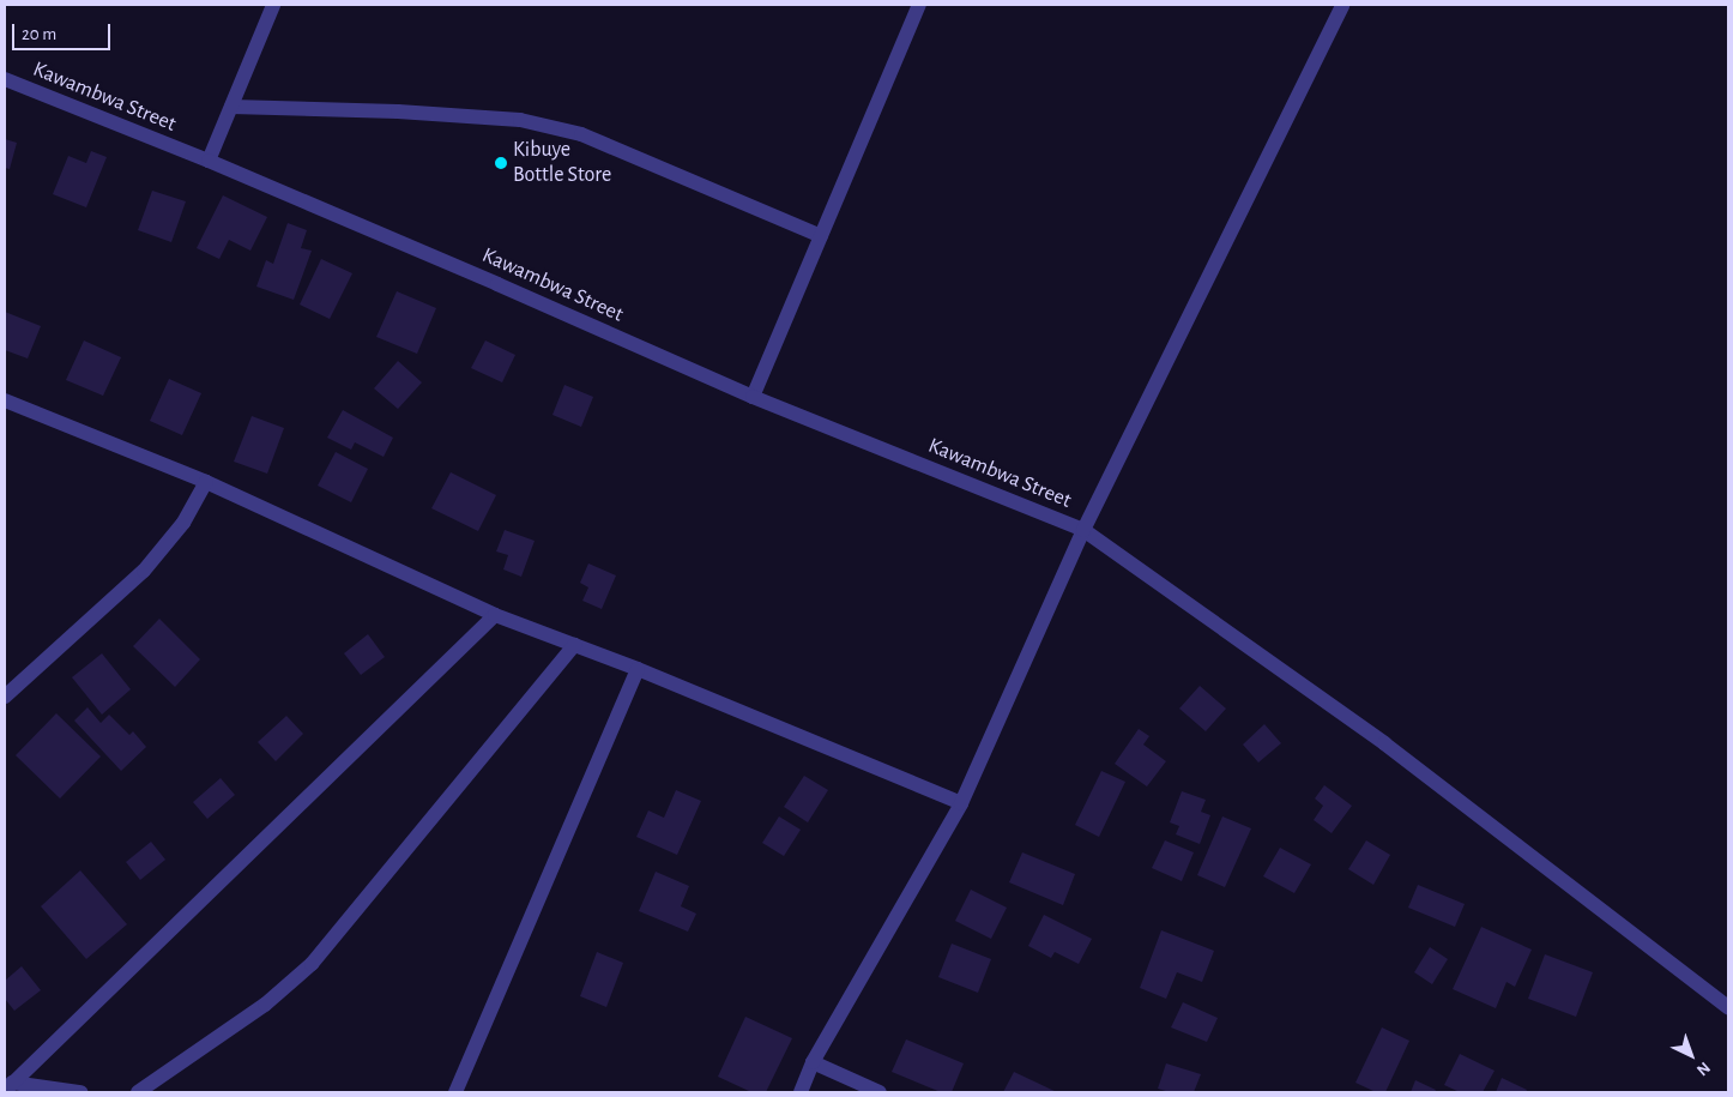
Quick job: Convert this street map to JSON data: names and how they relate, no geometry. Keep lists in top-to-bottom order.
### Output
{
  "streets": {
    "street": ["Kawambwa Street"]
  },
  "places": ["Kibuye Bottle Store"],
  "scale_bar": "20 m",
  "north": "bottom right"
}
